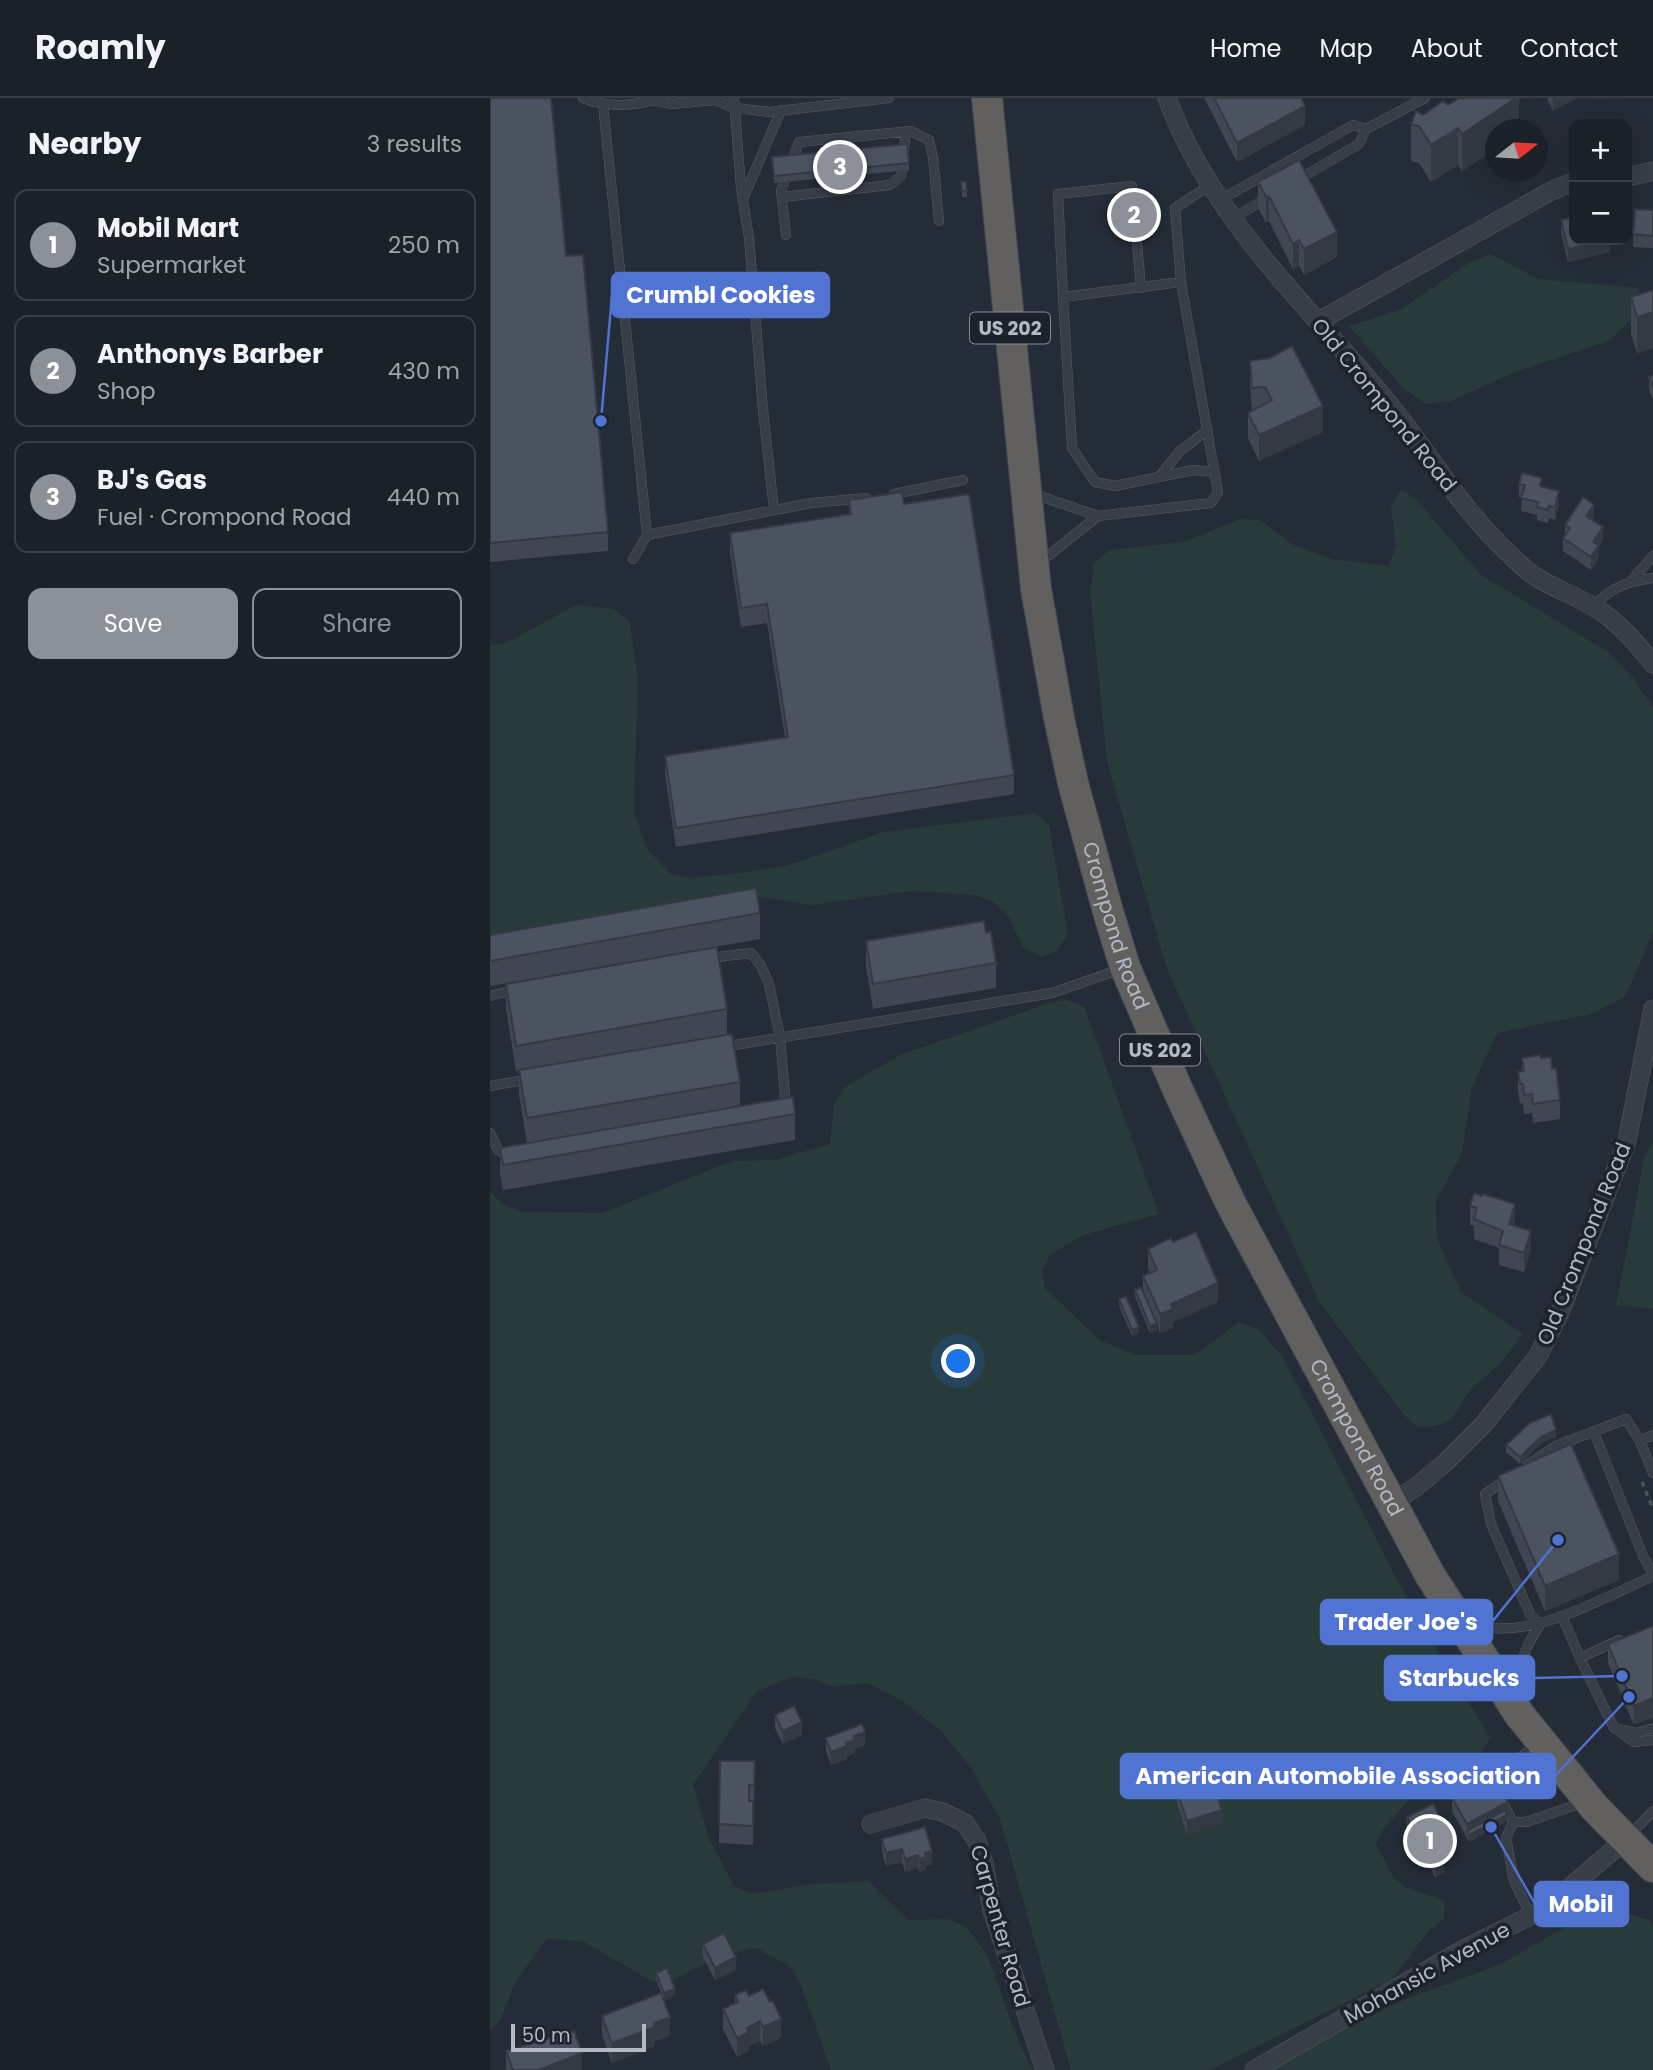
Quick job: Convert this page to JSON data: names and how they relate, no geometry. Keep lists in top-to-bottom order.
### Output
{
  "streets": {
    "highway": ["US 202", "Crompond Road"],
    "street": ["Old Crompond Road", "Carpenter Road", "Mohansic Avenue"]
  },
  "crossings": [
    ["Old Crompond Road", "Crompond Road"],
    ["Crompond Road", "Mohansic Avenue"]
  ],
  "places": [
    "Crumbl Cookies",
    "Trader Joe's",
    "Starbucks",
    "American Automobile Association",
    "Mobil"
  ],
  "scale_bar": "50 m",
  "north": "right",
  "page": {
    "header": "Roamly",
    "nav": [
      "Home",
      "Map",
      "About",
      "Contact"
    ],
    "heading": ["Nearby", "3 results"],
    "map_buttons": ["+", "−"],
    "pins": ["3", "2", "1"],
    "list": [
      {
        "mark": "1",
        "name": "Mobil Mart",
        "note": "Supermarket",
        "value": "250 m"
      },
      {
        "mark": "2",
        "name": "Anthonys Barber",
        "note": "Shop",
        "value": "430 m"
      },
      {
        "mark": "3",
        "name": "BJ's Gas",
        "note": "Fuel · Crompond Road",
        "value": "440 m"
      }
    ],
    "buttons": ["Save", "Share"],
    "scale": "50 m"
  }
}
